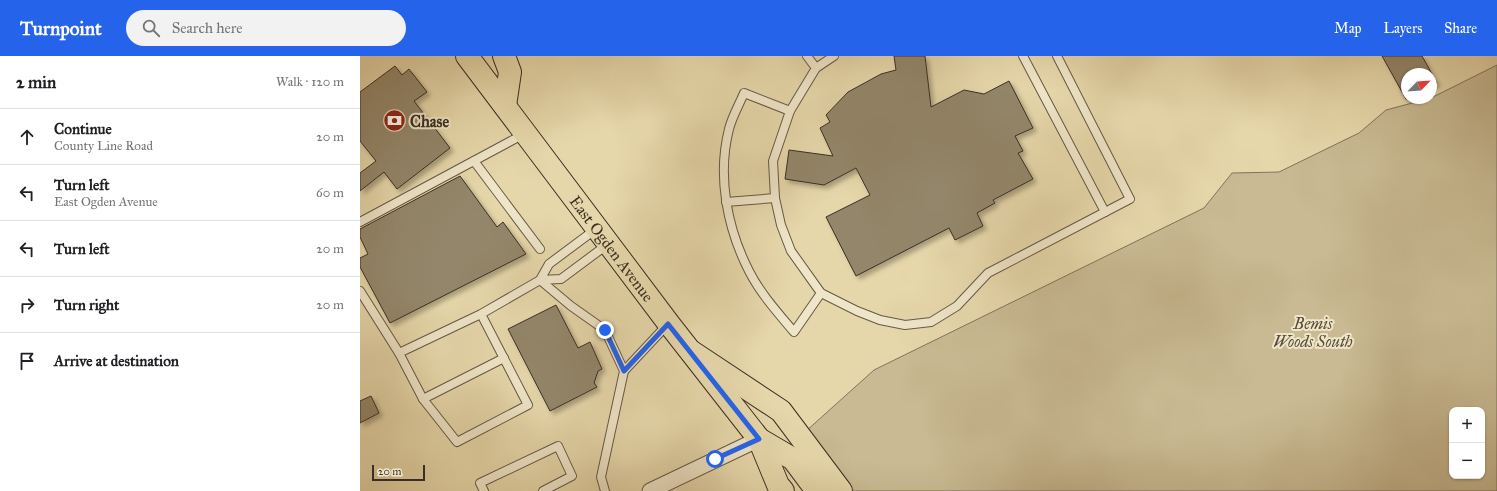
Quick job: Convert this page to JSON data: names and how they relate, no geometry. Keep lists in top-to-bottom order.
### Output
{
  "streets": {
    "main road": ["East Ogden Avenue"]
  },
  "parks": ["Bemis Woods South"],
  "places": {
    "bank": ["Chase"]
  },
  "scale_bar": "20 m",
  "north": "top right",
  "page": {
    "header": "Turnpoint",
    "search": "Search here",
    "nav": ["Map", "Layers", "Share"],
    "heading": ["2 min", "Walk · 120 m"],
    "list": [
      ["Continue", "County Line Road", "20 m"],
      ["Turn left", "East Ogden Avenue", "60 m"],
      ["Turn left", "20 m"],
      ["Turn right", "20 m"],
      "Arrive at destination"
    ],
    "map_buttons": ["+", "−"],
    "scale": "20 m"
  }
}
